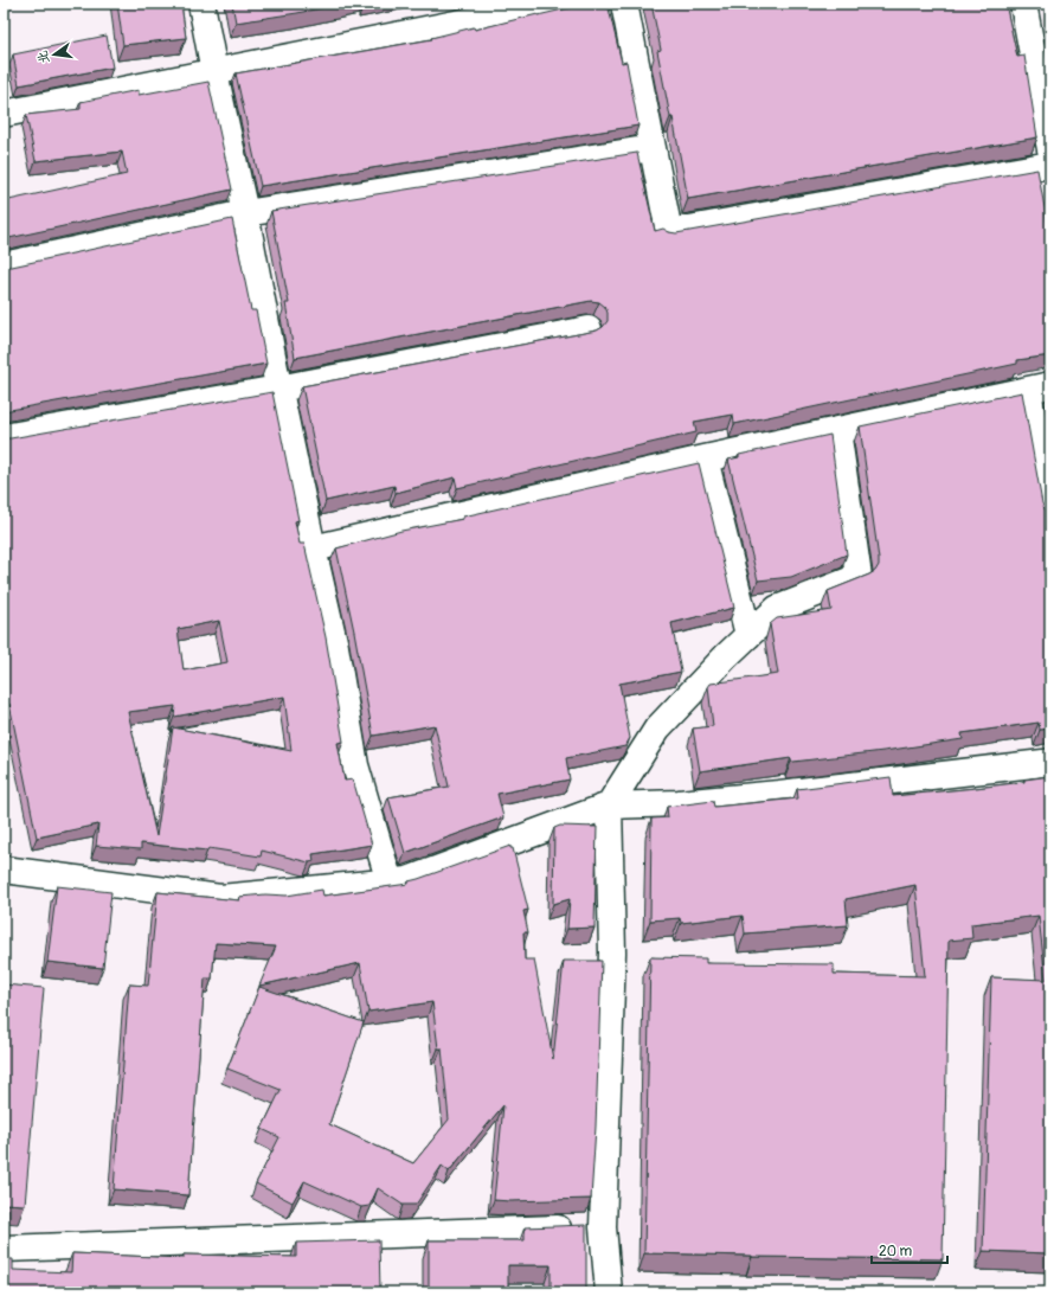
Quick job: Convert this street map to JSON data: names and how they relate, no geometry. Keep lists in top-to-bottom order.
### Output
{
  "scale_bar": "20 m",
  "north": "left"
}
